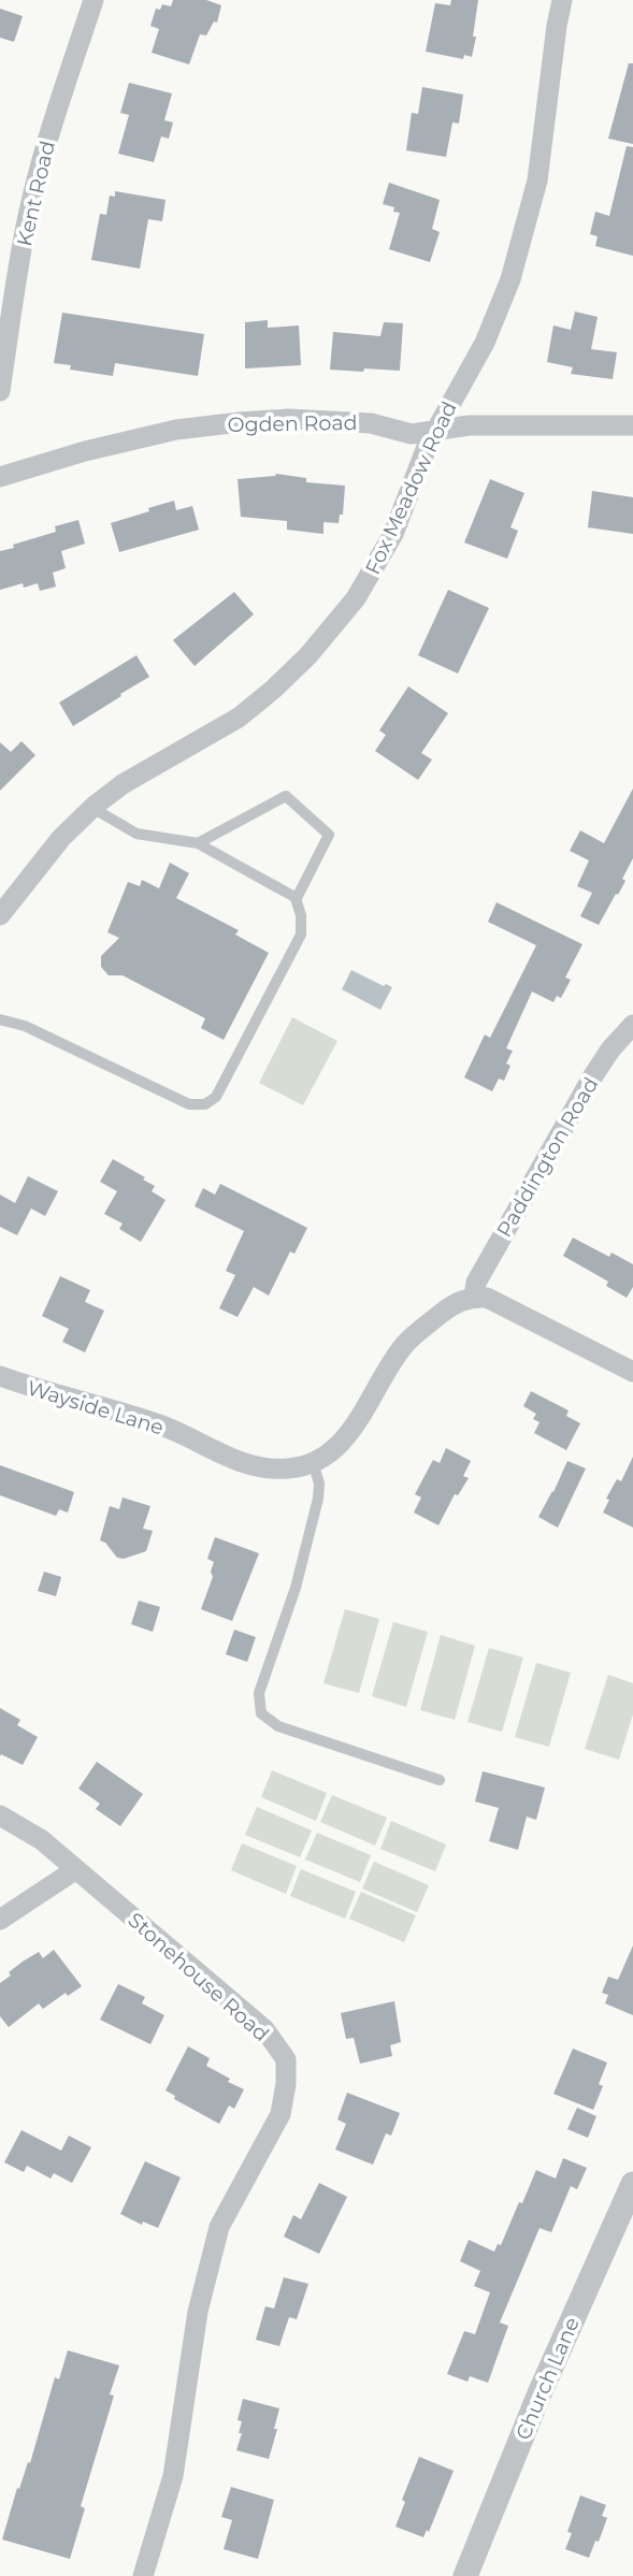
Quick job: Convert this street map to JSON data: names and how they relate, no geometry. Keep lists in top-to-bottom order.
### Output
{
  "streets": {
    "street": [
      "Kent Road",
      "Ogden Road",
      "Fox Meadow Road",
      "Paddington Road",
      "Wayside Lane",
      "Stonehouse Road",
      "Church Lane"
    ]
  },
  "crossings": [
    ["Ogden Road", "Fox Meadow Road"],
    ["Paddington Road", "Wayside Lane"]
  ]
}
